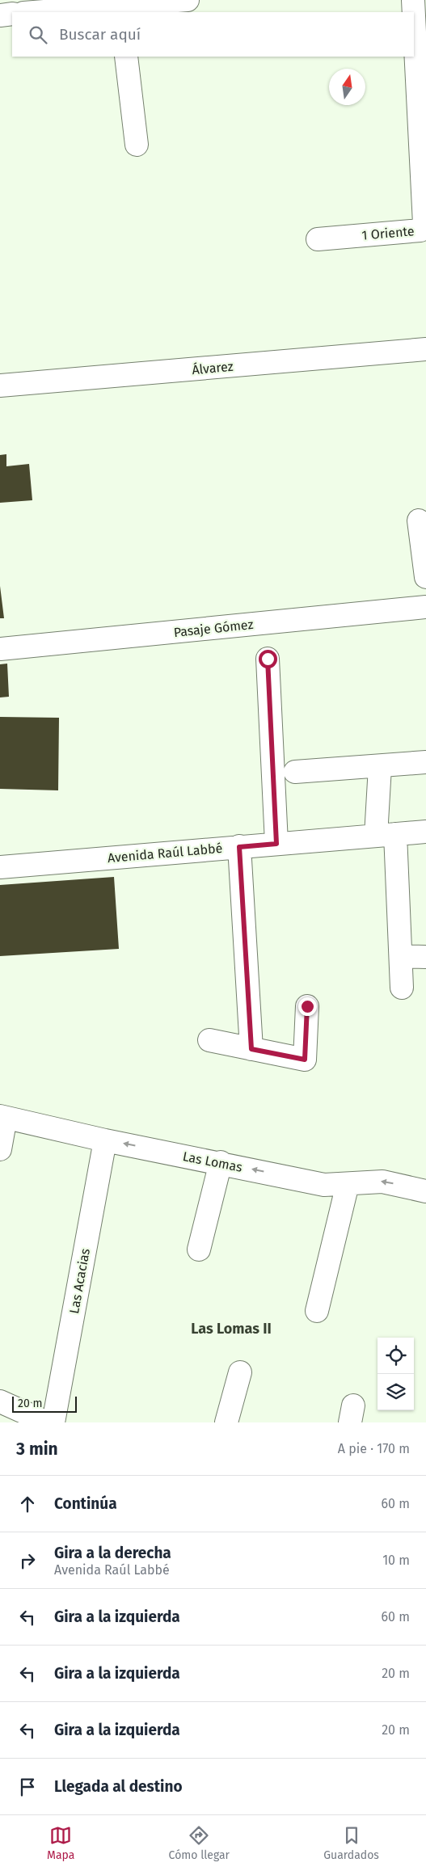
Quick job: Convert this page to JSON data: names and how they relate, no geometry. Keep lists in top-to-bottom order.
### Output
{
  "streets": {
    "street": [
      "1 Oriente",
      "Álvarez",
      "Pasaje Gómez",
      "Avenida Raúl Labbé",
      "Las Lomas",
      "Las Acacias"
    ]
  },
  "crossings": [
    ["Las Lomas", "Las Acacias"]
  ],
  "one_way": ["Las Lomas"],
  "districts": ["Las Lomas II"],
  "scale_bar": "20 m",
  "north": "top",
  "page": {
    "search": "Buscar aquí",
    "scale": "20 m",
    "heading": ["3 min", "A pie · 170 m"],
    "list": [
      ["Continúa", "60 m"],
      ["Gira a la derecha", "Avenida Raúl Labbé", "10 m"],
      ["Gira a la izquierda", "60 m"],
      ["Gira a la izquierda", "20 m"],
      ["Gira a la izquierda", "20 m"],
      "Llegada al destino"
    ],
    "nav": ["Mapa", "Cómo llegar", "Guardados"]
  }
}
